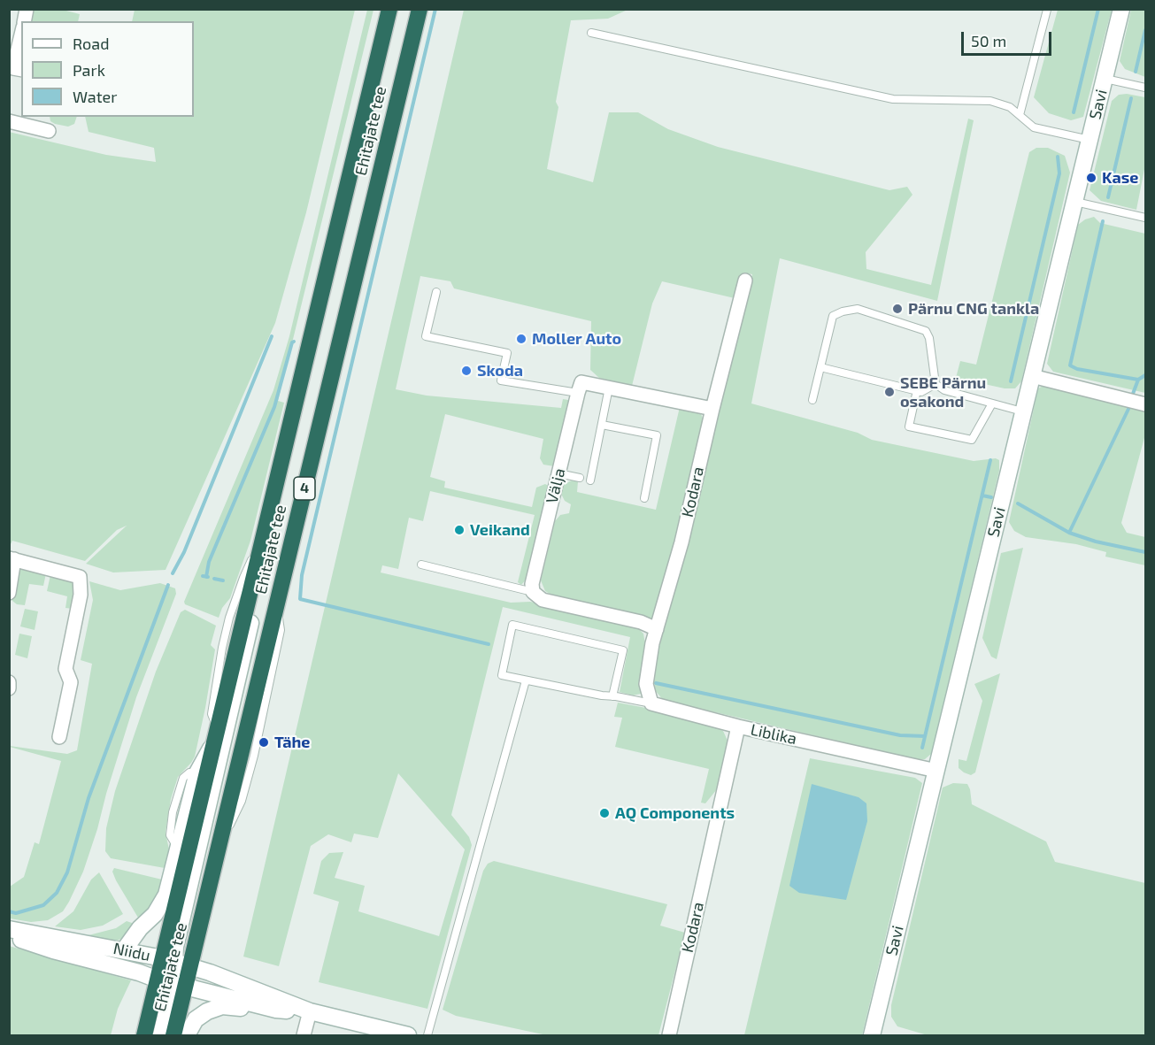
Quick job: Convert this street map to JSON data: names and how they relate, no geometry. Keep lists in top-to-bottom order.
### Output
{
  "streets": {
    "highway": ["Ehitajate tee", "4"],
    "street": [
      "Savi",
      "Välja",
      "Kodara",
      "Liblika",
      "Niidu"
    ]
  },
  "crossings": [
    ["Savi", "Liblika"],
    ["Ehitajate tee", "Niidu"],
    ["Kodara", "Liblika"]
  ],
  "places": [
    "Kase",
    "Pärnu CNG tankla",
    "Moller Auto",
    "Skoda",
    "SEBE Pärnu osakond",
    "Veikand",
    "Tähe",
    "AQ Components"
  ],
  "legend": ["Road", "Park", "Water"],
  "scale_bar": "50 m"
}
